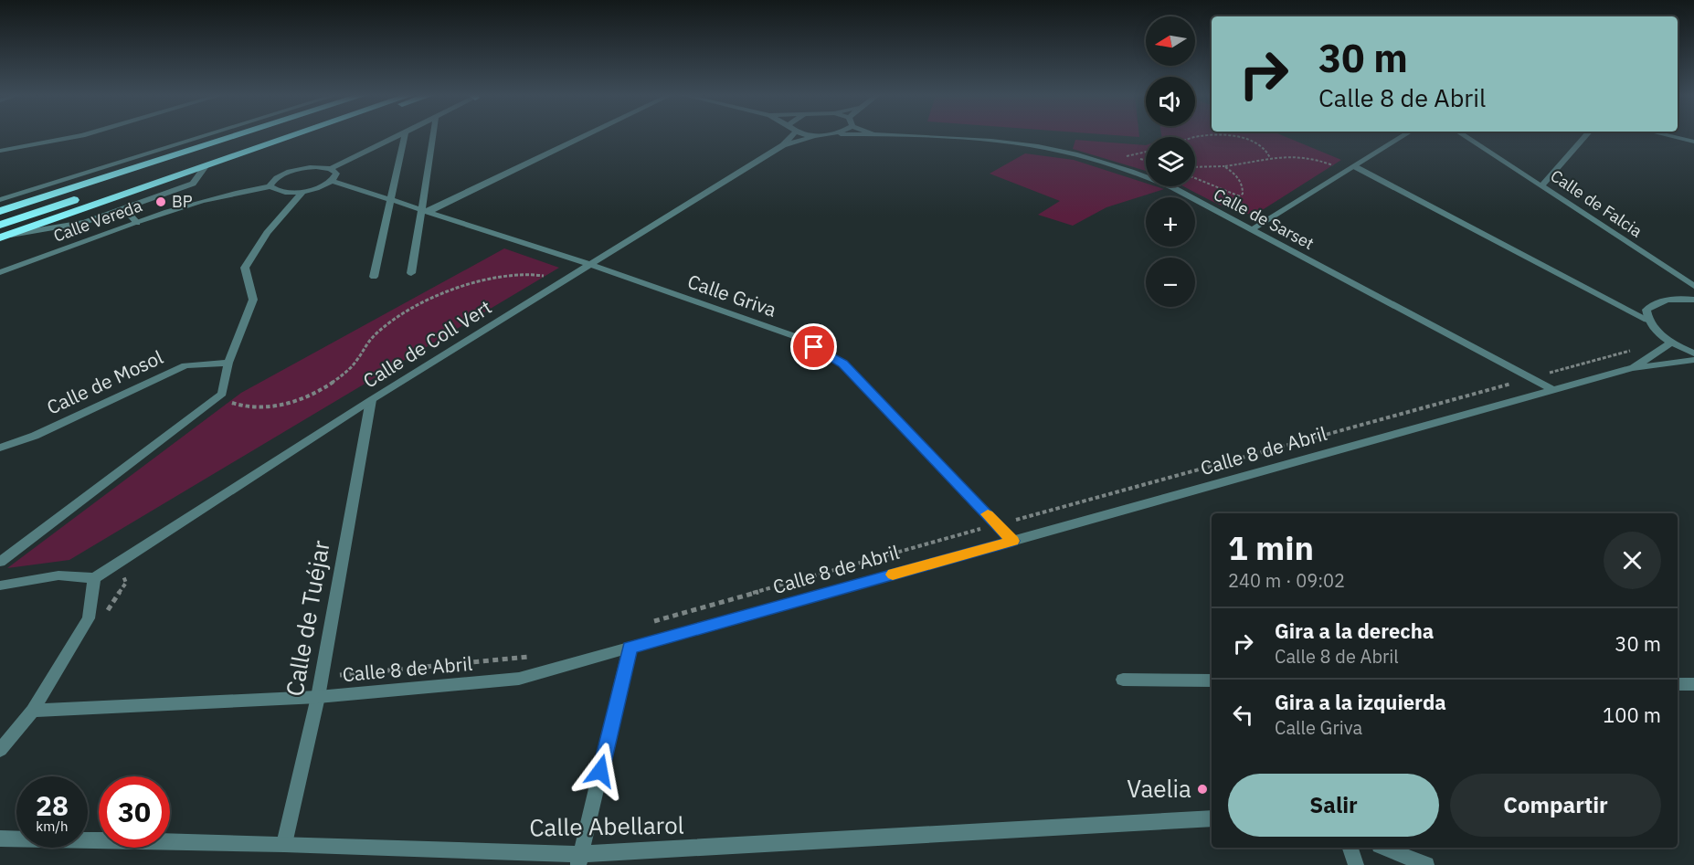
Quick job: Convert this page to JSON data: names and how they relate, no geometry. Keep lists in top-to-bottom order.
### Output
{
  "streets": {
    "street": [
      "Calle de Falcia",
      "Calle de Sarset",
      "Calle Vereda",
      "Calle Griva",
      "Calle de Coll Vert",
      "Calle de Mosol",
      "Calle 8 de Abril",
      "Calle de Tuéjar",
      "Calle Abellarol"
    ]
  },
  "crossings": [
    ["Calle de Sarset", "Calle de Coll Vert"],
    ["Calle de Sarset", "Calle 8 de Abril"],
    ["Calle Griva", "Calle de Coll Vert"],
    ["Calle Griva", "Calle 8 de Abril"],
    ["Calle de Coll Vert", "Calle de Tuéjar"],
    ["Calle 8 de Abril", "Calle de Tuéjar"],
    ["Calle de Tuéjar", "Calle Abellarol"]
  ],
  "places": ["BP", "Vaelia"],
  "north": "left",
  "page": {
    "map_buttons": ["+", "−"],
    "turn": ["30 m", "Calle 8 de Abril"],
    "heading": ["1 min", "240 m · 09:02"],
    "list": [
      {
        "name": "Gira a la derecha",
        "note": "Calle 8 de Abril",
        "value": "30 m"
      },
      {
        "name": "Gira a la izquierda",
        "note": "Calle Griva",
        "value": "100 m"
      }
    ],
    "buttons": ["Salir", "Compartir"],
    "speed": "28 km/h",
    "limit": "30"
  }
}
